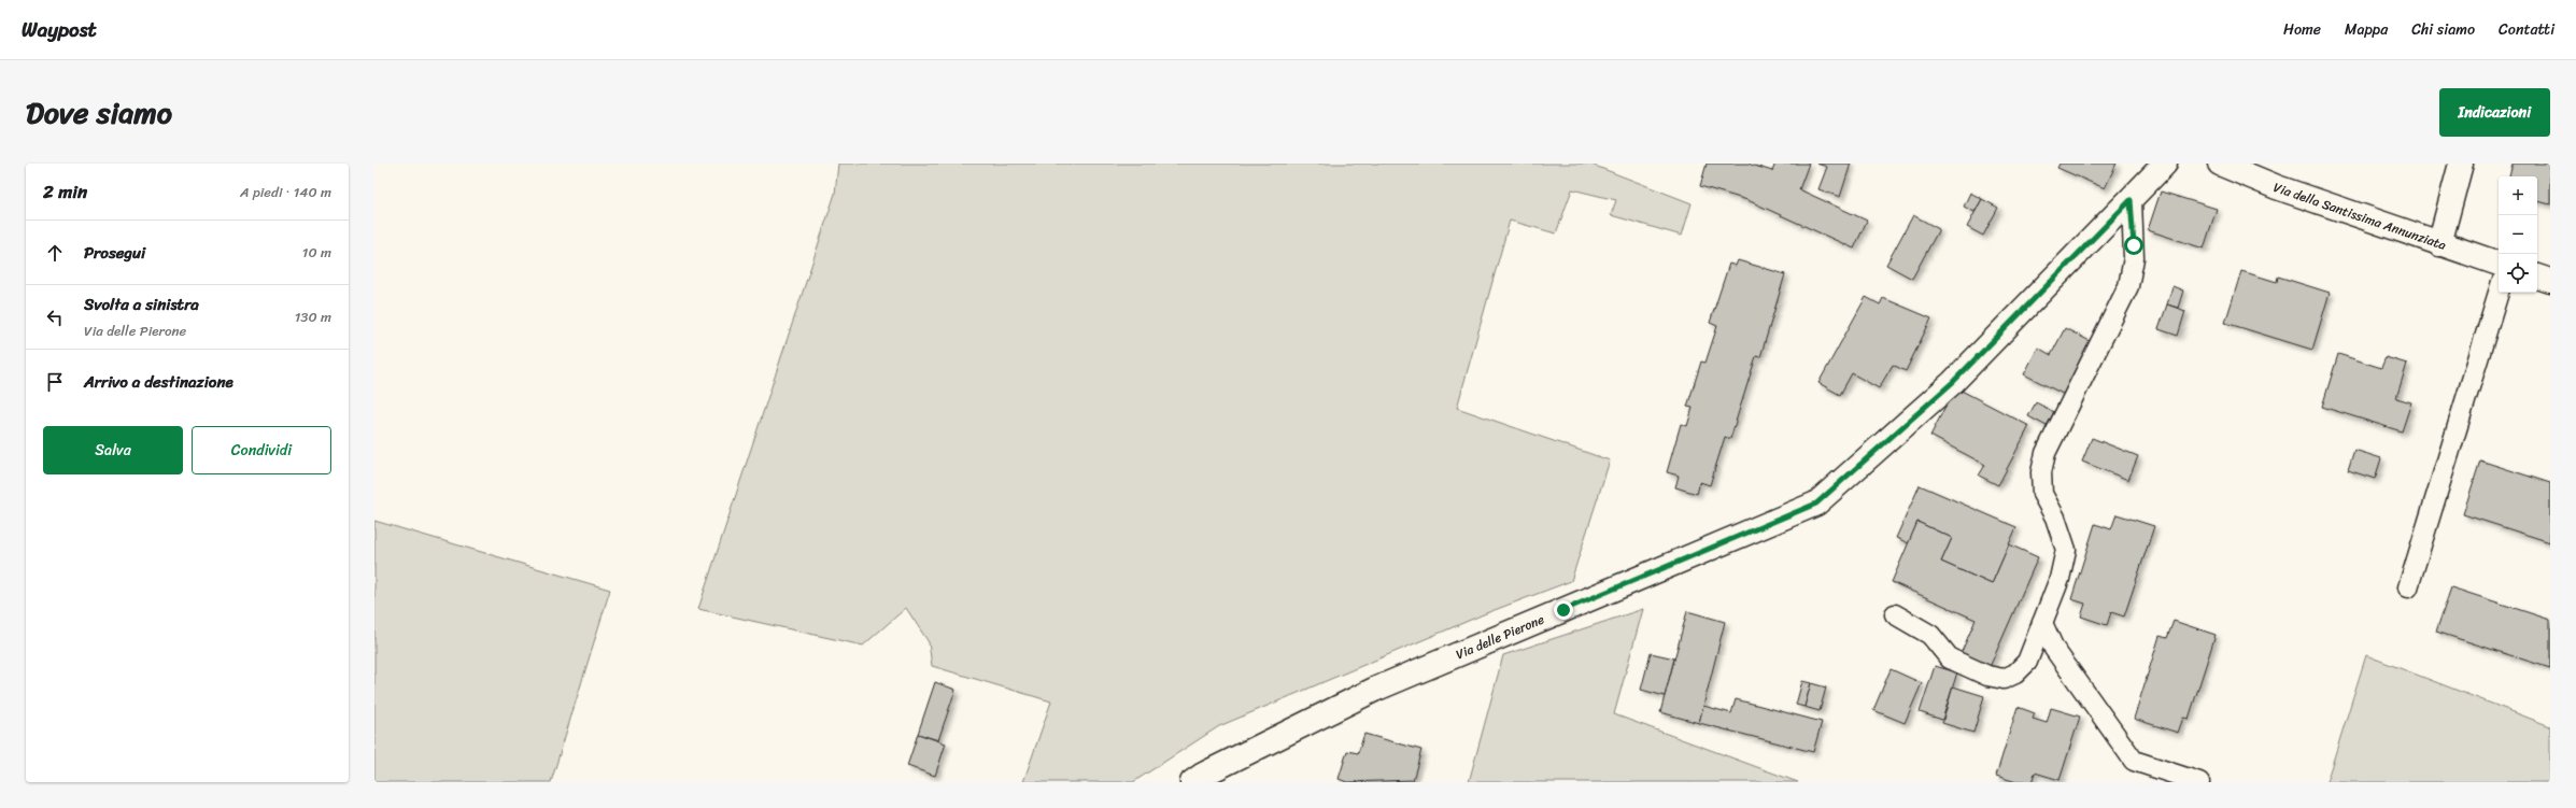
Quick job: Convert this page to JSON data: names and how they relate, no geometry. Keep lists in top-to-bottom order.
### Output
{
  "streets": {
    "street": ["Via della Santissima Annunziata", "Via delle Pierone"]
  },
  "page": {
    "header": "Waypost",
    "nav": [
      "Home",
      "Mappa",
      "Chi siamo",
      "Contatti"
    ],
    "title": "Dove siamo",
    "buttons": [
      "Indicazioni",
      ["Salva", "Condividi"]
    ],
    "heading": ["2 min", "A piedi · 140 m"],
    "map_buttons": ["+", "−"],
    "list": [
      ["Prosegui", "10 m"],
      ["Svolta a sinistra", "Via delle Pierone", "130 m"],
      "Arrivo a destinazione"
    ]
  }
}
